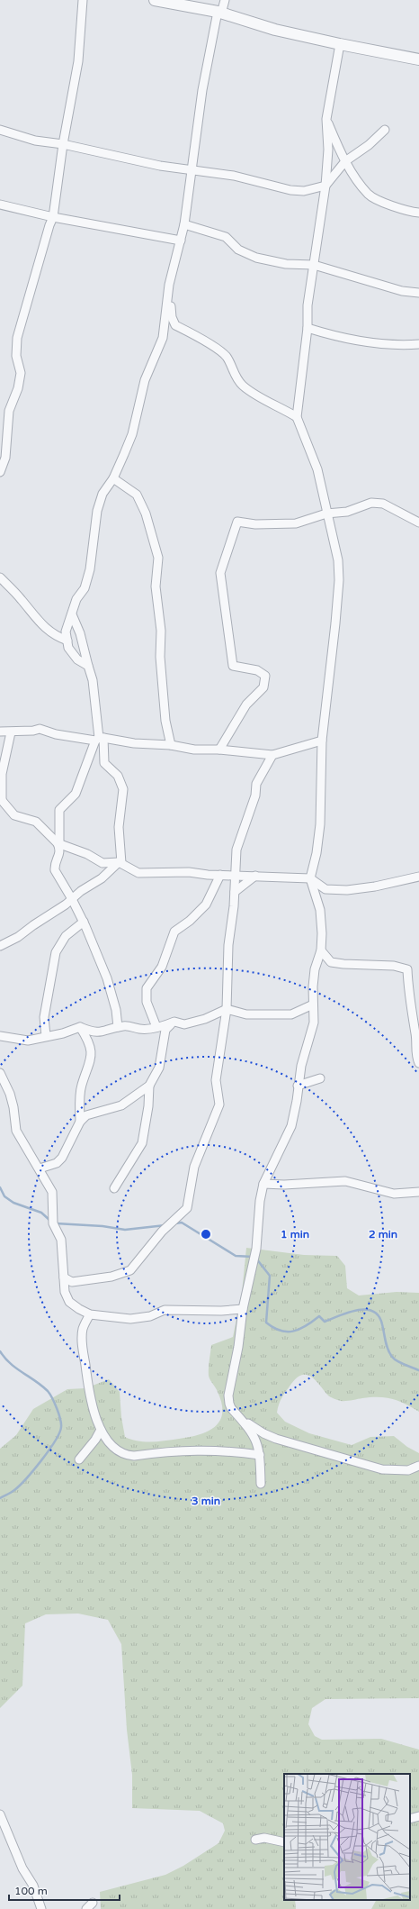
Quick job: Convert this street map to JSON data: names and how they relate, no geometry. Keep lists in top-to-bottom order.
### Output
{
  "scale_bar": "100 m",
  "rings": ["1 min", "2 min", "3 min"]
}
